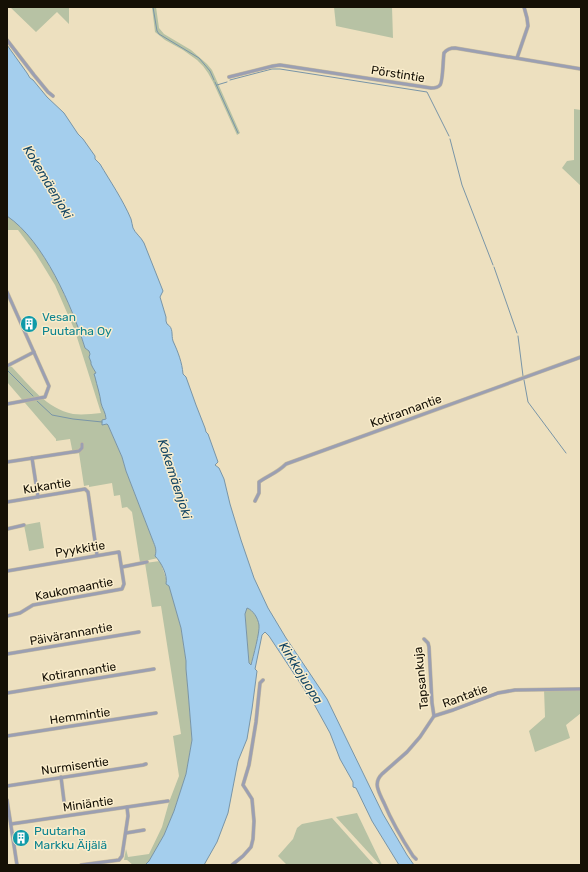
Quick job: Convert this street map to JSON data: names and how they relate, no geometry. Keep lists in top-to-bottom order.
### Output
{
  "streets": {
    "street": [
      "Pörstintie",
      "Kotirannantie",
      "Kukantie",
      "Pyykkitie",
      "Kaukomaantie",
      "Päivärannantie",
      "Tapsankuja",
      "Rantatie",
      "Hemmintie",
      "Nurmisentie",
      "Miniäntie"
    ]
  },
  "crossings": [
    ["Kukantie", "Pyykkitie"],
    ["Pyykkitie", "Kaukomaantie"],
    ["Tapsankuja", "Rantatie"]
  ],
  "water": ["Kokemäenjoki", "Kirkkojuopa"],
  "places": {
    "building": ["Vesan Puutarha Oy", "Puutarha Markku Äijälä"]
  }
}
